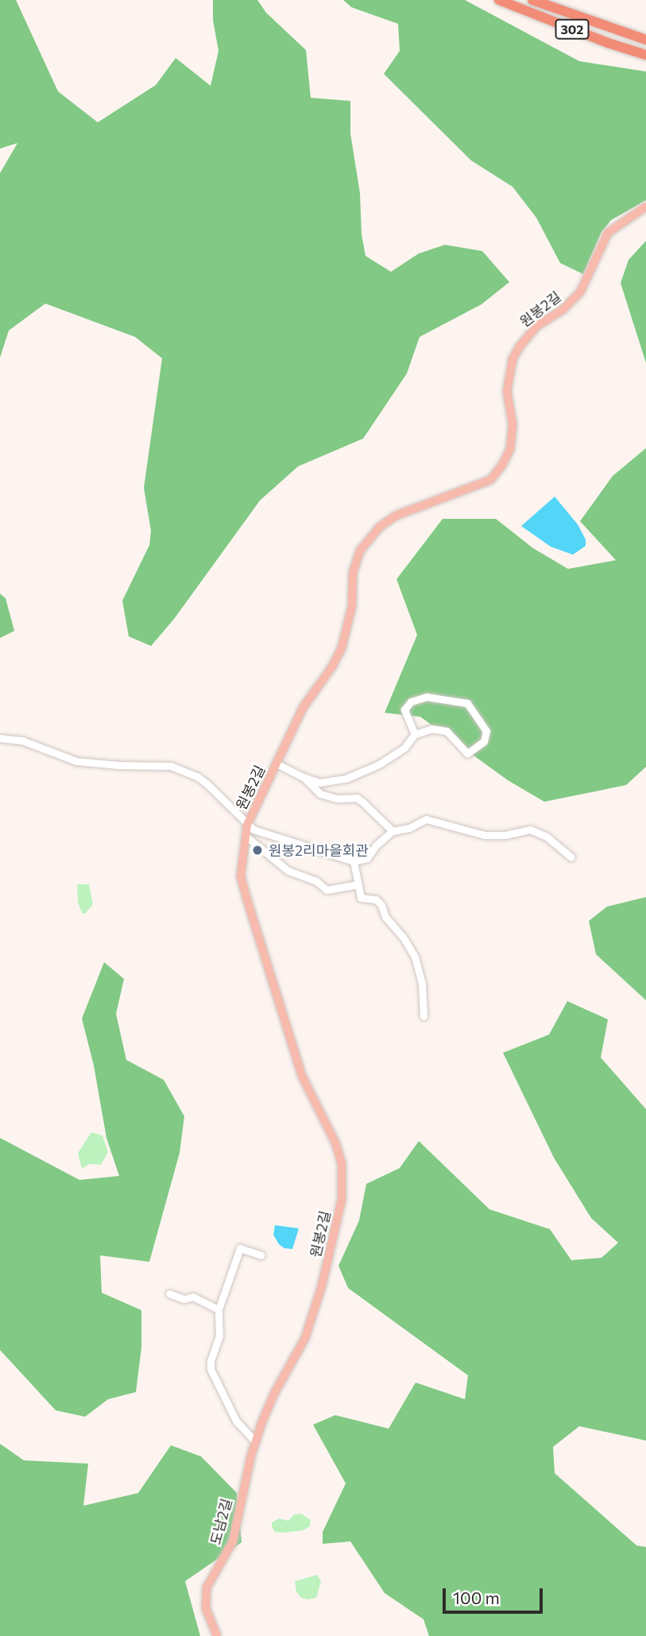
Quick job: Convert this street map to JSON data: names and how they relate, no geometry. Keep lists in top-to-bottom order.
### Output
{
  "streets": {
    "highway": ["302"],
    "main road": ["원봉2길", "도남2길"]
  },
  "crossings": [
    ["원봉2길", "도남2길"]
  ],
  "places": ["원봉2리마을회관"],
  "scale_bar": "100 m"
}
